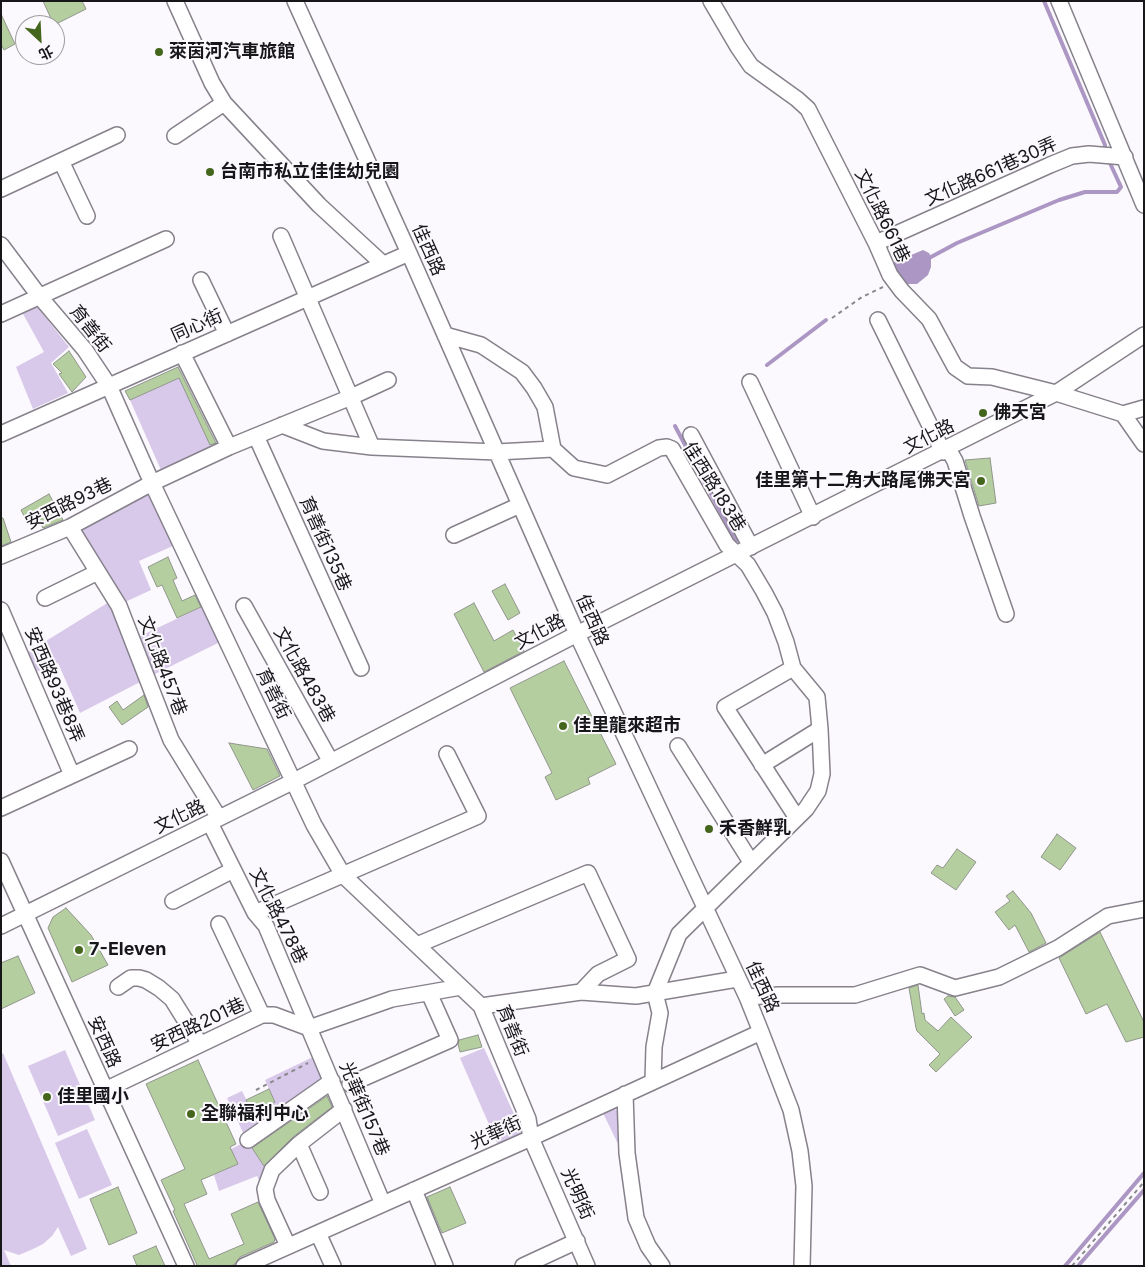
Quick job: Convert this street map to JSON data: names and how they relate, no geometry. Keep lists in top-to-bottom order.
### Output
{
  "streets": {
    "street": [
      "文化路661巷30弄",
      "文化路661巷",
      "佳西路",
      "同心街",
      "育善街",
      "文化路",
      "佳西路183巷",
      "安西路93巷",
      "育善街135巷",
      "文化路457巷",
      "文化路483巷",
      "安西路93巷8弄",
      "文化路478巷",
      "安西路201巷",
      "安西路",
      "光華街157巷",
      "光華街",
      "光明街"
    ]
  },
  "crossings": [
    ["文化路661巷30弄", "文化路661巷"],
    ["文化路661巷", "文化路"],
    ["佳西路", "同心街"],
    ["佳西路", "文化路"],
    ["佳西路", "光華街"],
    ["同心街", "育善街"],
    ["育善街", "文化路"],
    ["育善街", "安西路93巷"],
    ["育善街", "光華街"],
    ["育善街", "光明街"],
    ["文化路", "佳西路183巷"],
    ["文化路", "文化路457巷"],
    ["文化路", "文化路483巷"],
    ["文化路", "文化路478巷"],
    ["文化路", "安西路"],
    ["安西路93巷", "文化路457巷"],
    ["文化路457巷", "文化路478巷"],
    ["文化路478巷", "安西路201巷"],
    ["文化路478巷", "光華街157巷"],
    ["安西路201巷", "安西路"],
    ["安西路201巷", "光華街157巷"],
    ["光華街157巷", "光華街"],
    ["光華街", "光明街"]
  ],
  "places": [
    "萊茵河汽車旅館",
    "台南市私立佳佳幼兒園",
    "佛天宮",
    "佳里第十二角大路尾佛天宮",
    "佳里龍來超市",
    "禾香鮮乳",
    "7-Eleven",
    "佳里國小",
    "全聯福利中心"
  ],
  "north": "bottom right"
}
